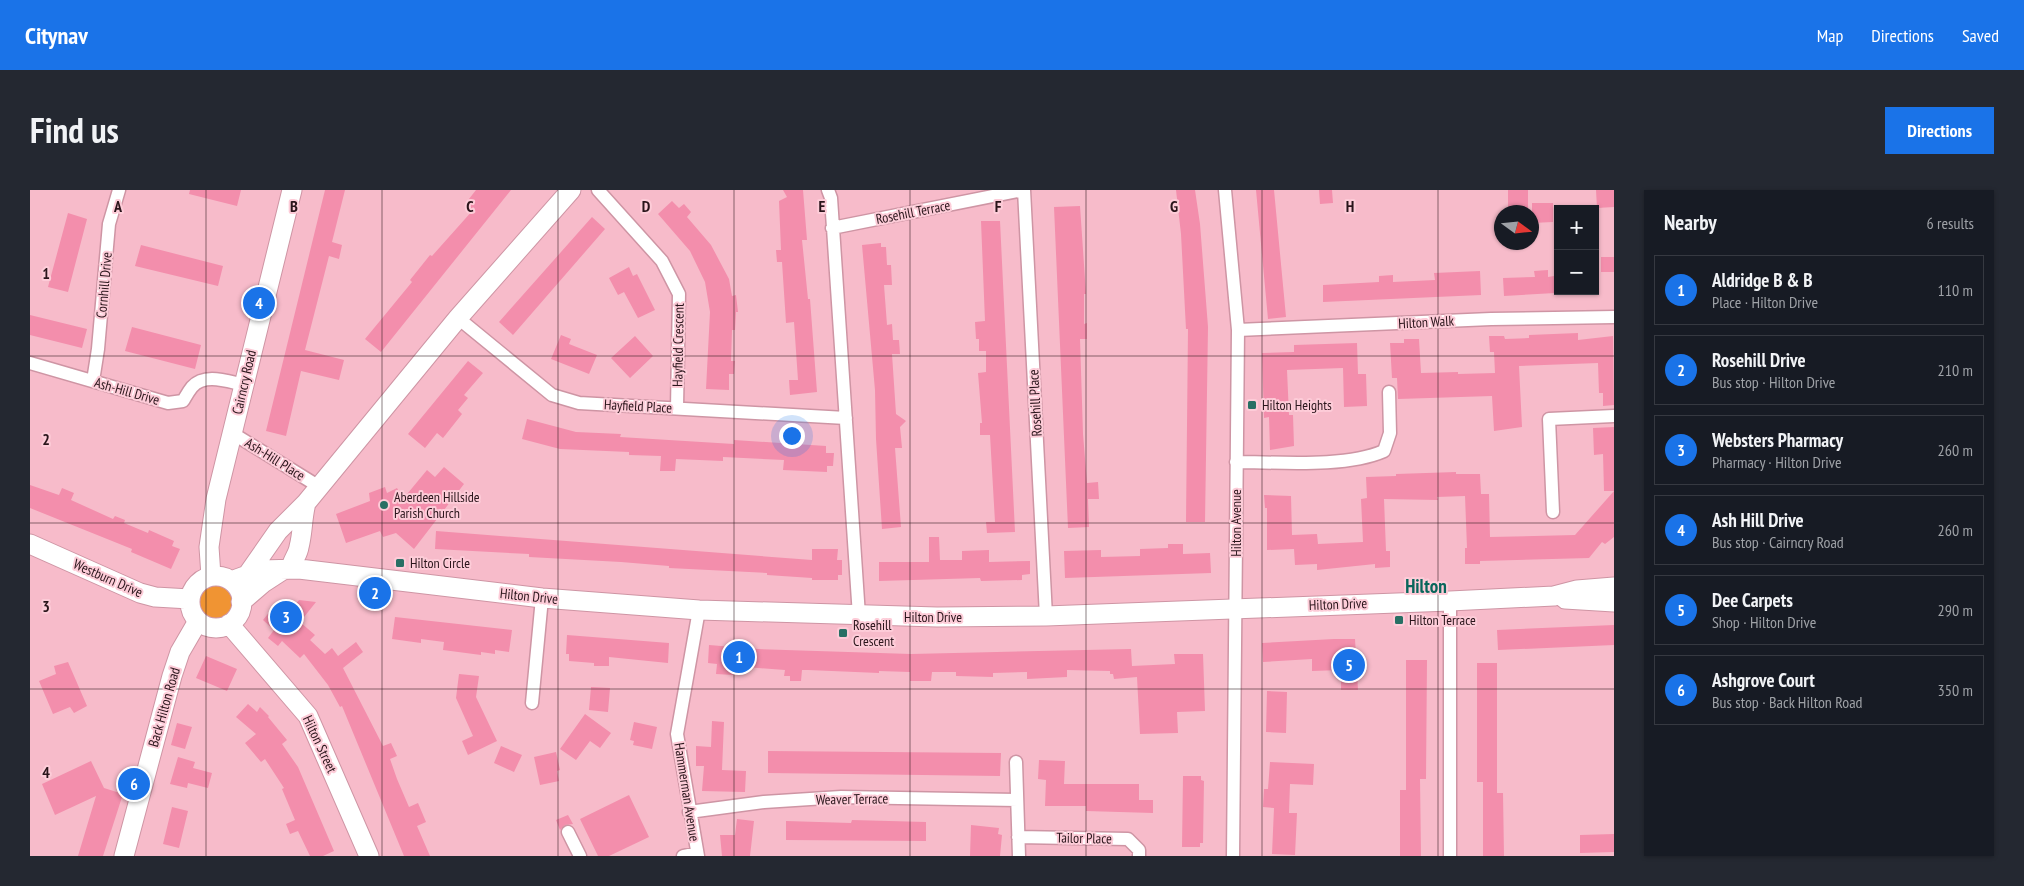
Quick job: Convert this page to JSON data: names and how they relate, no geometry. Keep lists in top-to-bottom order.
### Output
{
  "streets": {
    "street": [
      "Rosehill Terrace",
      "Cornhill Drive",
      "Hilton Walk",
      "Hayfield Crescent",
      "Cairncry Road",
      "Ash-Hill Drive",
      "Rosehill Place",
      "Hayfield Place",
      "Ash-Hill Place",
      "Hilton Avenue",
      "Westburn Drive",
      "Hilton Drive",
      "Back Hilton Road",
      "Hilton Street",
      "Hammerman Avenue",
      "Weaver Terrace",
      "Tailor Place"
    ]
  },
  "crossings": [
    ["Rosehill Terrace", "Rosehill Place"],
    ["Cornhill Drive", "Ash-Hill Drive"],
    ["Hilton Walk", "Hilton Avenue"],
    ["Hayfield Crescent", "Hayfield Place"],
    ["Cairncry Road", "Ash-Hill Drive"],
    ["Cairncry Road", "Ash-Hill Place"],
    ["Cairncry Road", "Westburn Drive"],
    ["Cairncry Road", "Hilton Drive"],
    ["Cairncry Road", "Back Hilton Road"],
    ["Cairncry Road", "Hilton Street"],
    ["Rosehill Place", "Hilton Drive"],
    ["Hilton Avenue", "Hilton Drive"],
    ["Westburn Drive", "Hilton Drive"],
    ["Westburn Drive", "Back Hilton Road"],
    ["Westburn Drive", "Hilton Street"],
    ["Hilton Drive", "Back Hilton Road"],
    ["Hilton Drive", "Hilton Street"],
    ["Hilton Drive", "Hammerman Avenue"],
    ["Back Hilton Road", "Hilton Street"],
    ["Hammerman Avenue", "Weaver Terrace"]
  ],
  "districts": ["Hilton"],
  "places": {
    "transit": [
      "Hilton Heights",
      "Hilton Circle",
      "Hilton Terrace",
      "Rosehill Crescent"
    ],
    "other": ["Aberdeen Hillside Parish Church"]
  },
  "north": "right",
  "page": {
    "header": "Citynav",
    "nav": ["Map", "Directions", "Saved"],
    "title": "Find us",
    "buttons": "Directions",
    "heading": ["Nearby", "6 results"],
    "map_buttons": ["+", "−"],
    "list": [
      {
        "mark": "1",
        "name": "Aldridge B & B",
        "note": "Place · Hilton Drive",
        "value": "110 m"
      },
      {
        "mark": "2",
        "name": "Rosehill Drive",
        "note": "Bus stop · Hilton Drive",
        "value": "210 m"
      },
      {
        "mark": "3",
        "name": "Websters Pharmacy",
        "note": "Pharmacy · Hilton Drive",
        "value": "260 m"
      },
      {
        "mark": "4",
        "name": "Ash Hill Drive",
        "note": "Bus stop · Cairncry Road",
        "value": "260 m"
      },
      {
        "mark": "5",
        "name": "Dee Carpets",
        "note": "Shop · Hilton Drive",
        "value": "290 m"
      },
      {
        "mark": "6",
        "name": "Ashgrove Court",
        "note": "Bus stop · Back Hilton Road",
        "value": "350 m"
      }
    ],
    "pins": [
      "4",
      "2",
      "3",
      "1",
      "5",
      "6"
    ]
  },
  "grid": {
    "columns": [
      "A",
      "B",
      "C",
      "D",
      "E",
      "F",
      "G",
      "H"
    ],
    "rows": [
      "1",
      "2",
      "3",
      "4"
    ]
  }
}
